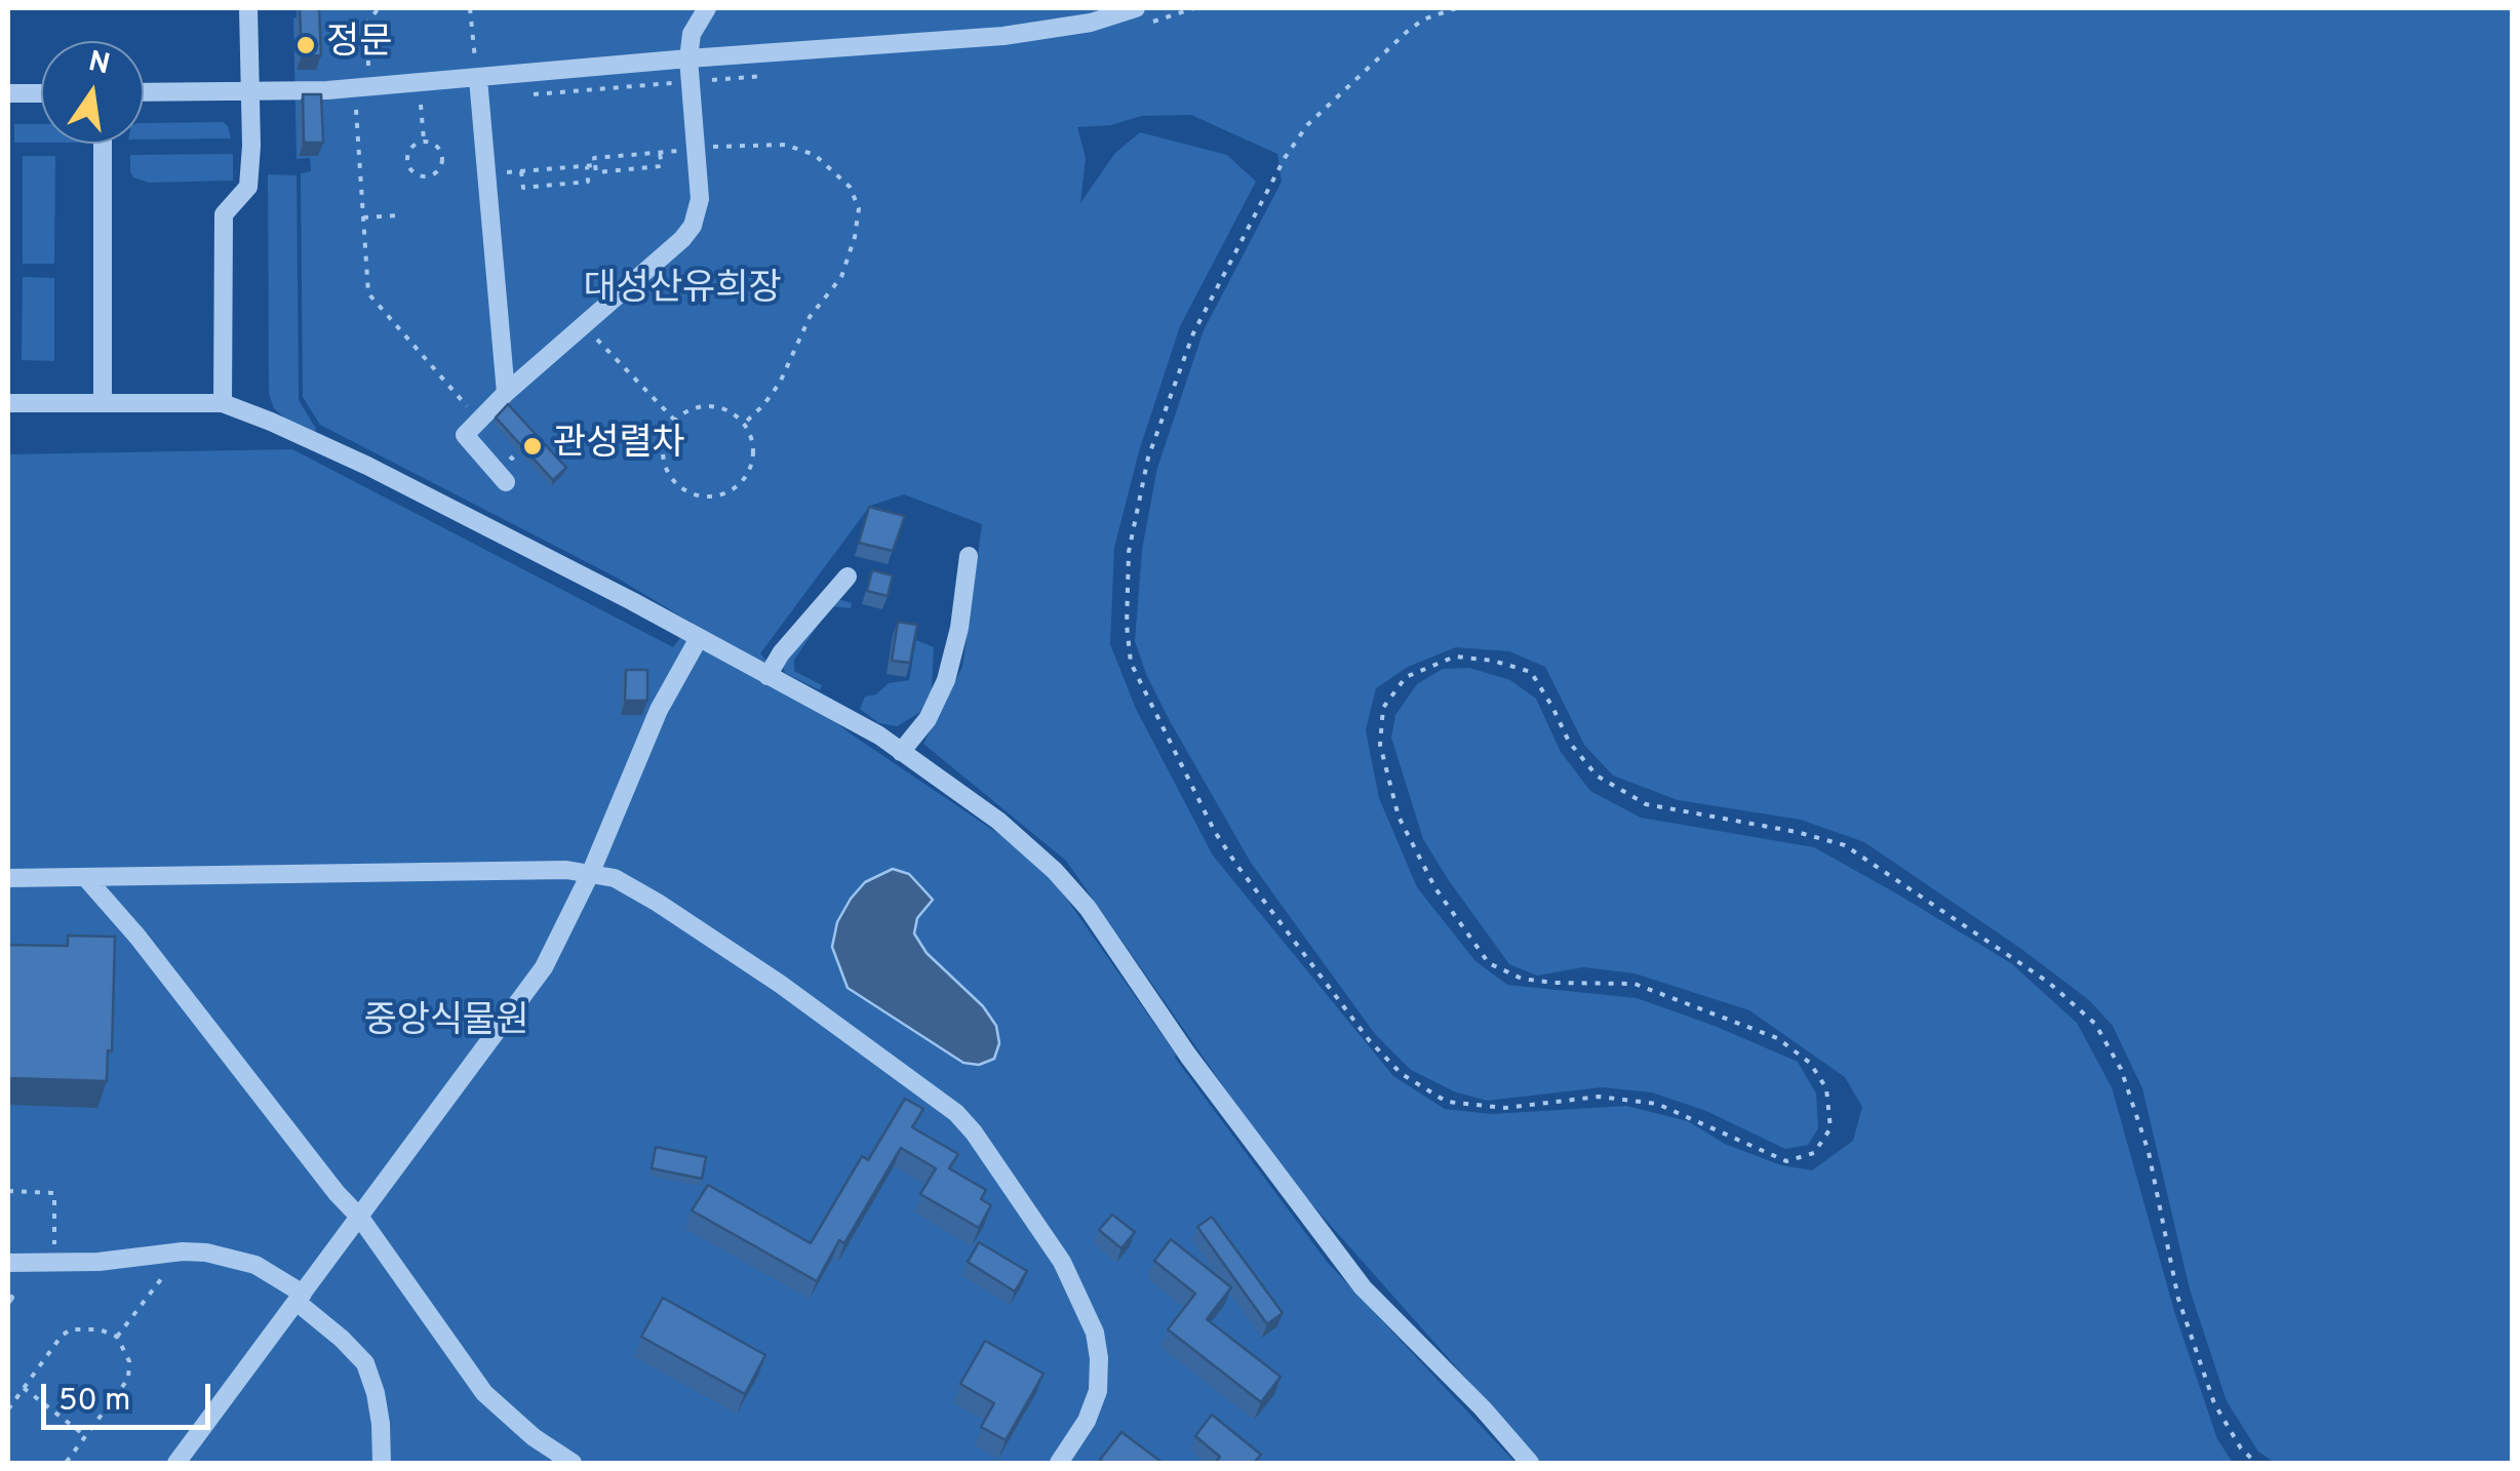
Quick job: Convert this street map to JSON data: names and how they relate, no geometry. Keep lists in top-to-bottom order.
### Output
{
  "parks": ["대성산유희장", "중앙식물원"],
  "places": ["정문", "관성렬차"],
  "scale_bar": "50 m",
  "north": "top"
}
